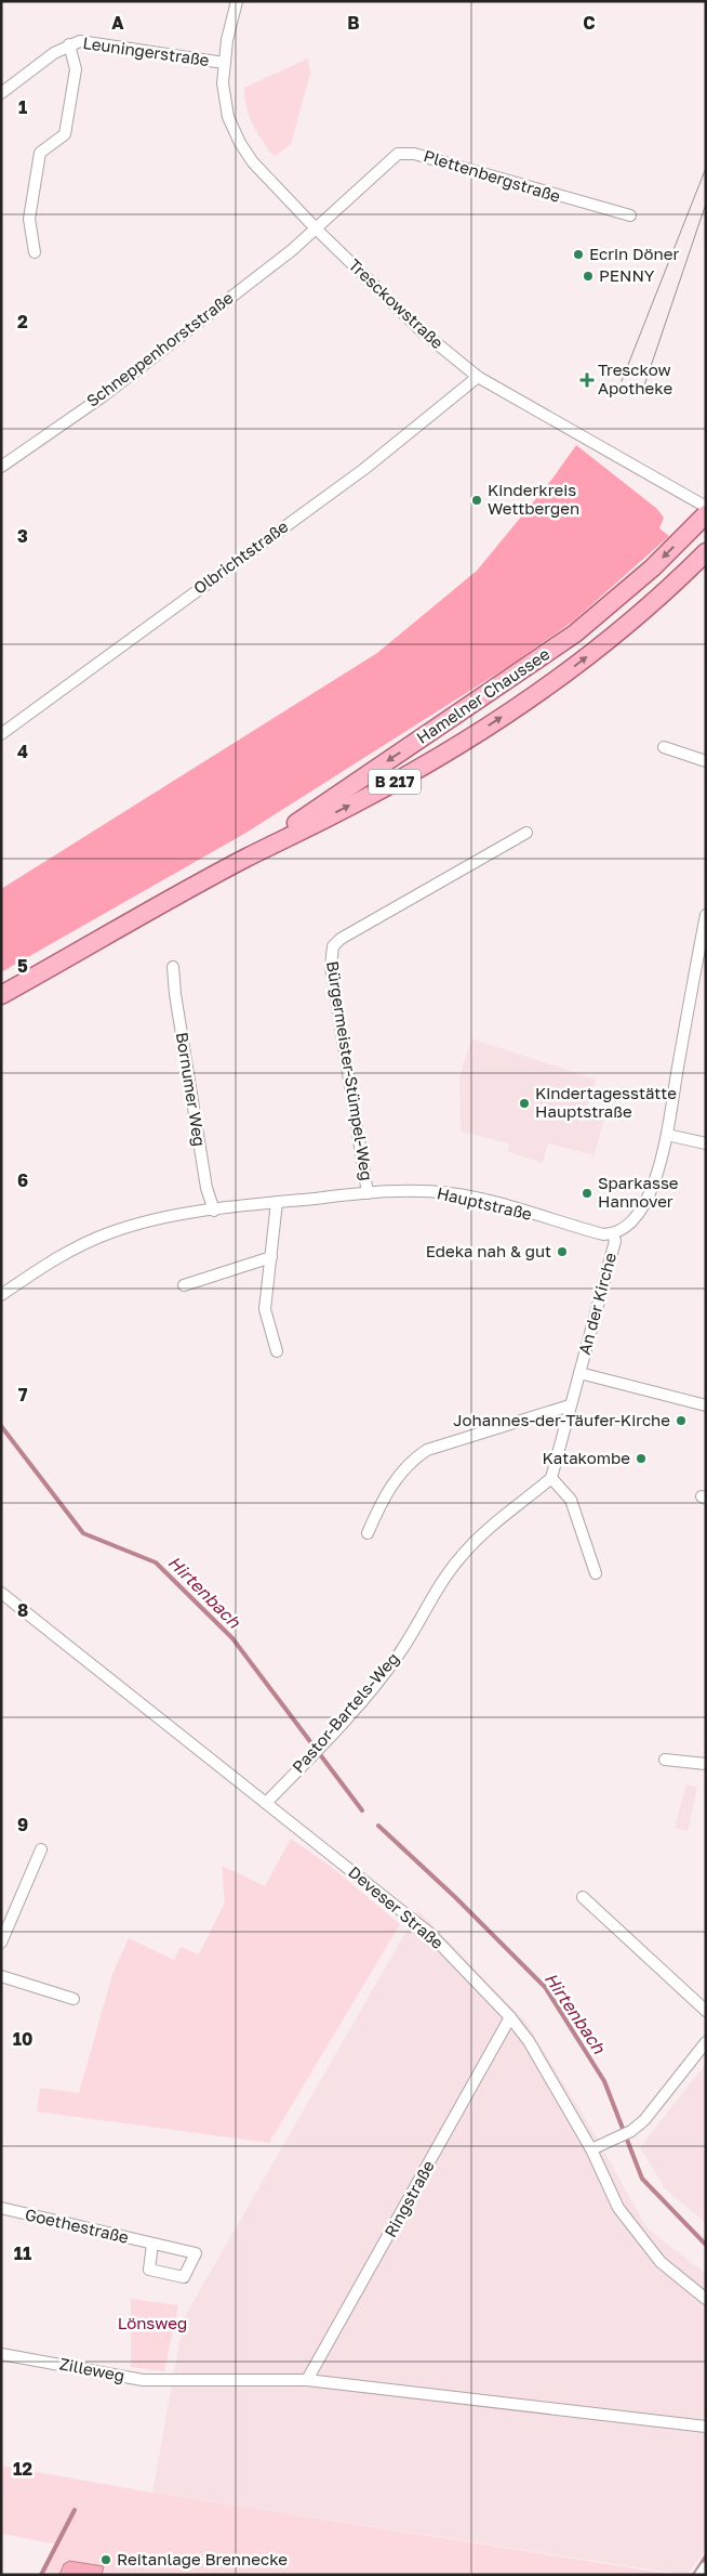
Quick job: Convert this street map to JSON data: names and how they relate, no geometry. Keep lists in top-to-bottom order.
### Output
{
  "streets": {
    "main road": ["Hamelner Chaussee", "B 217"],
    "street": [
      "Leuningerstraße",
      "Plettenbergstraße",
      "Tresckowstraße",
      "Schneppenhorststraße",
      "Olbrichtstraße",
      "Bürgermeister-Stümpel-Weg",
      "Bornumer Weg",
      "Hauptstraße",
      "An der Kirche",
      "Pastor-Bartels-Weg",
      "Deveser Straße",
      "Ringstraße",
      "Goethestraße",
      "Zilleweg"
    ]
  },
  "crossings": [
    ["Leuningerstraße", "Tresckowstraße"],
    ["Plettenbergstraße", "Tresckowstraße"],
    ["Plettenbergstraße", "Schneppenhorststraße"],
    ["Tresckowstraße", "Schneppenhorststraße"],
    ["Tresckowstraße", "Olbrichtstraße"],
    ["Bürgermeister-Stümpel-Weg", "Hauptstraße"],
    ["Bornumer Weg", "Hauptstraße"],
    ["Hauptstraße", "An der Kirche"],
    ["An der Kirche", "Pastor-Bartels-Weg"],
    ["Pastor-Bartels-Weg", "Deveser Straße"],
    ["Deveser Straße", "Ringstraße"],
    ["Ringstraße", "Zilleweg"]
  ],
  "water": ["Hirtenbach"],
  "parks": ["Lönsweg"],
  "places": {
    "other": [
      "Ecrin Döner",
      "PENNY",
      "Kinderkreis Wettbergen",
      "Kindertagesstätte Hauptstraße",
      "Sparkasse Hannover",
      "Edeka nah & gut",
      "Johannes-der-Täufer-Kirche",
      "Katakombe",
      "Reitanlage Brennecke"
    ],
    "health": ["Tresckow Apotheke"]
  },
  "grid": {
    "columns": ["A", "B", "C"],
    "rows": [
      "1",
      "2",
      "3",
      "4",
      "5",
      "6",
      "7",
      "8",
      "9",
      "10",
      "11",
      "12"
    ]
  }
}
